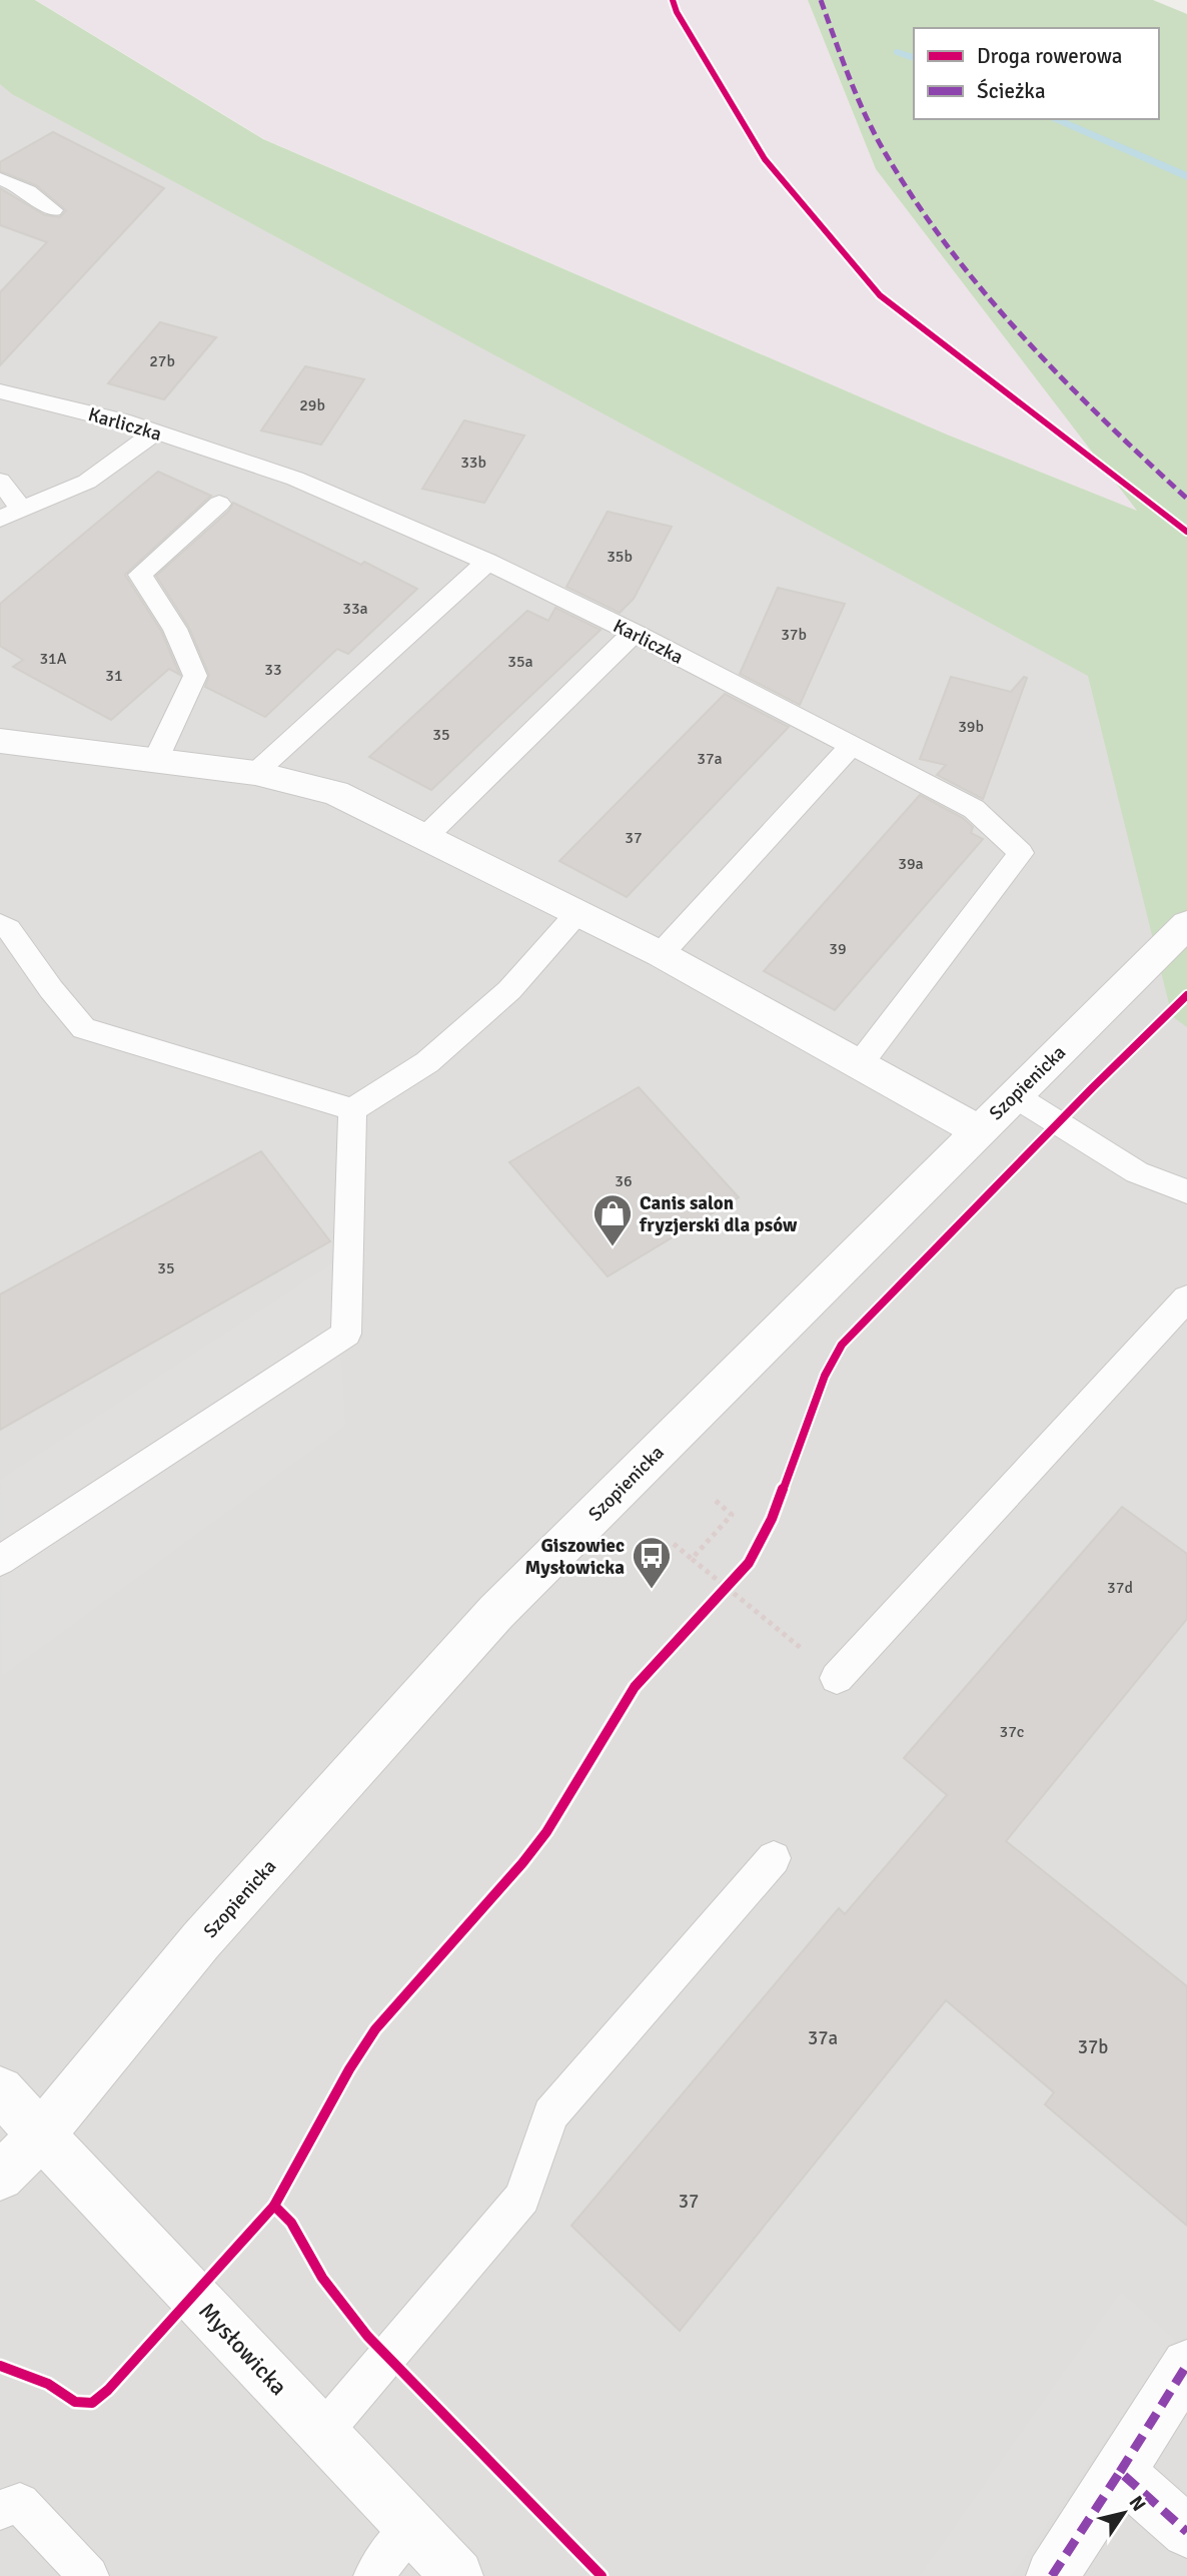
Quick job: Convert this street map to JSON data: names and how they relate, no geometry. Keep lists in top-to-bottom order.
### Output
{
  "streets": {
    "street": ["Szopienicka", "Mysłowicka"],
    "lane": ["Karliczka"]
  },
  "crossings": [
    ["Szopienicka", "Mysłowicka"]
  ],
  "places": {
    "shop": ["Canis salon fryzjerski dla psów"],
    "bus stop": ["Giszowiec Mysłowicka"]
  },
  "house_numbers": [
    "27b",
    "29b",
    "33b",
    "35b",
    "33a",
    "37b",
    "31A",
    "35a",
    "33",
    "31",
    "39b",
    "35",
    "37a",
    "37",
    "39a",
    "39",
    "36",
    "35",
    "37d",
    "37c",
    "37a",
    "37b",
    "37"
  ],
  "legend": ["Droga rowerowa", "Ścieżka"],
  "north": "top right"
}
